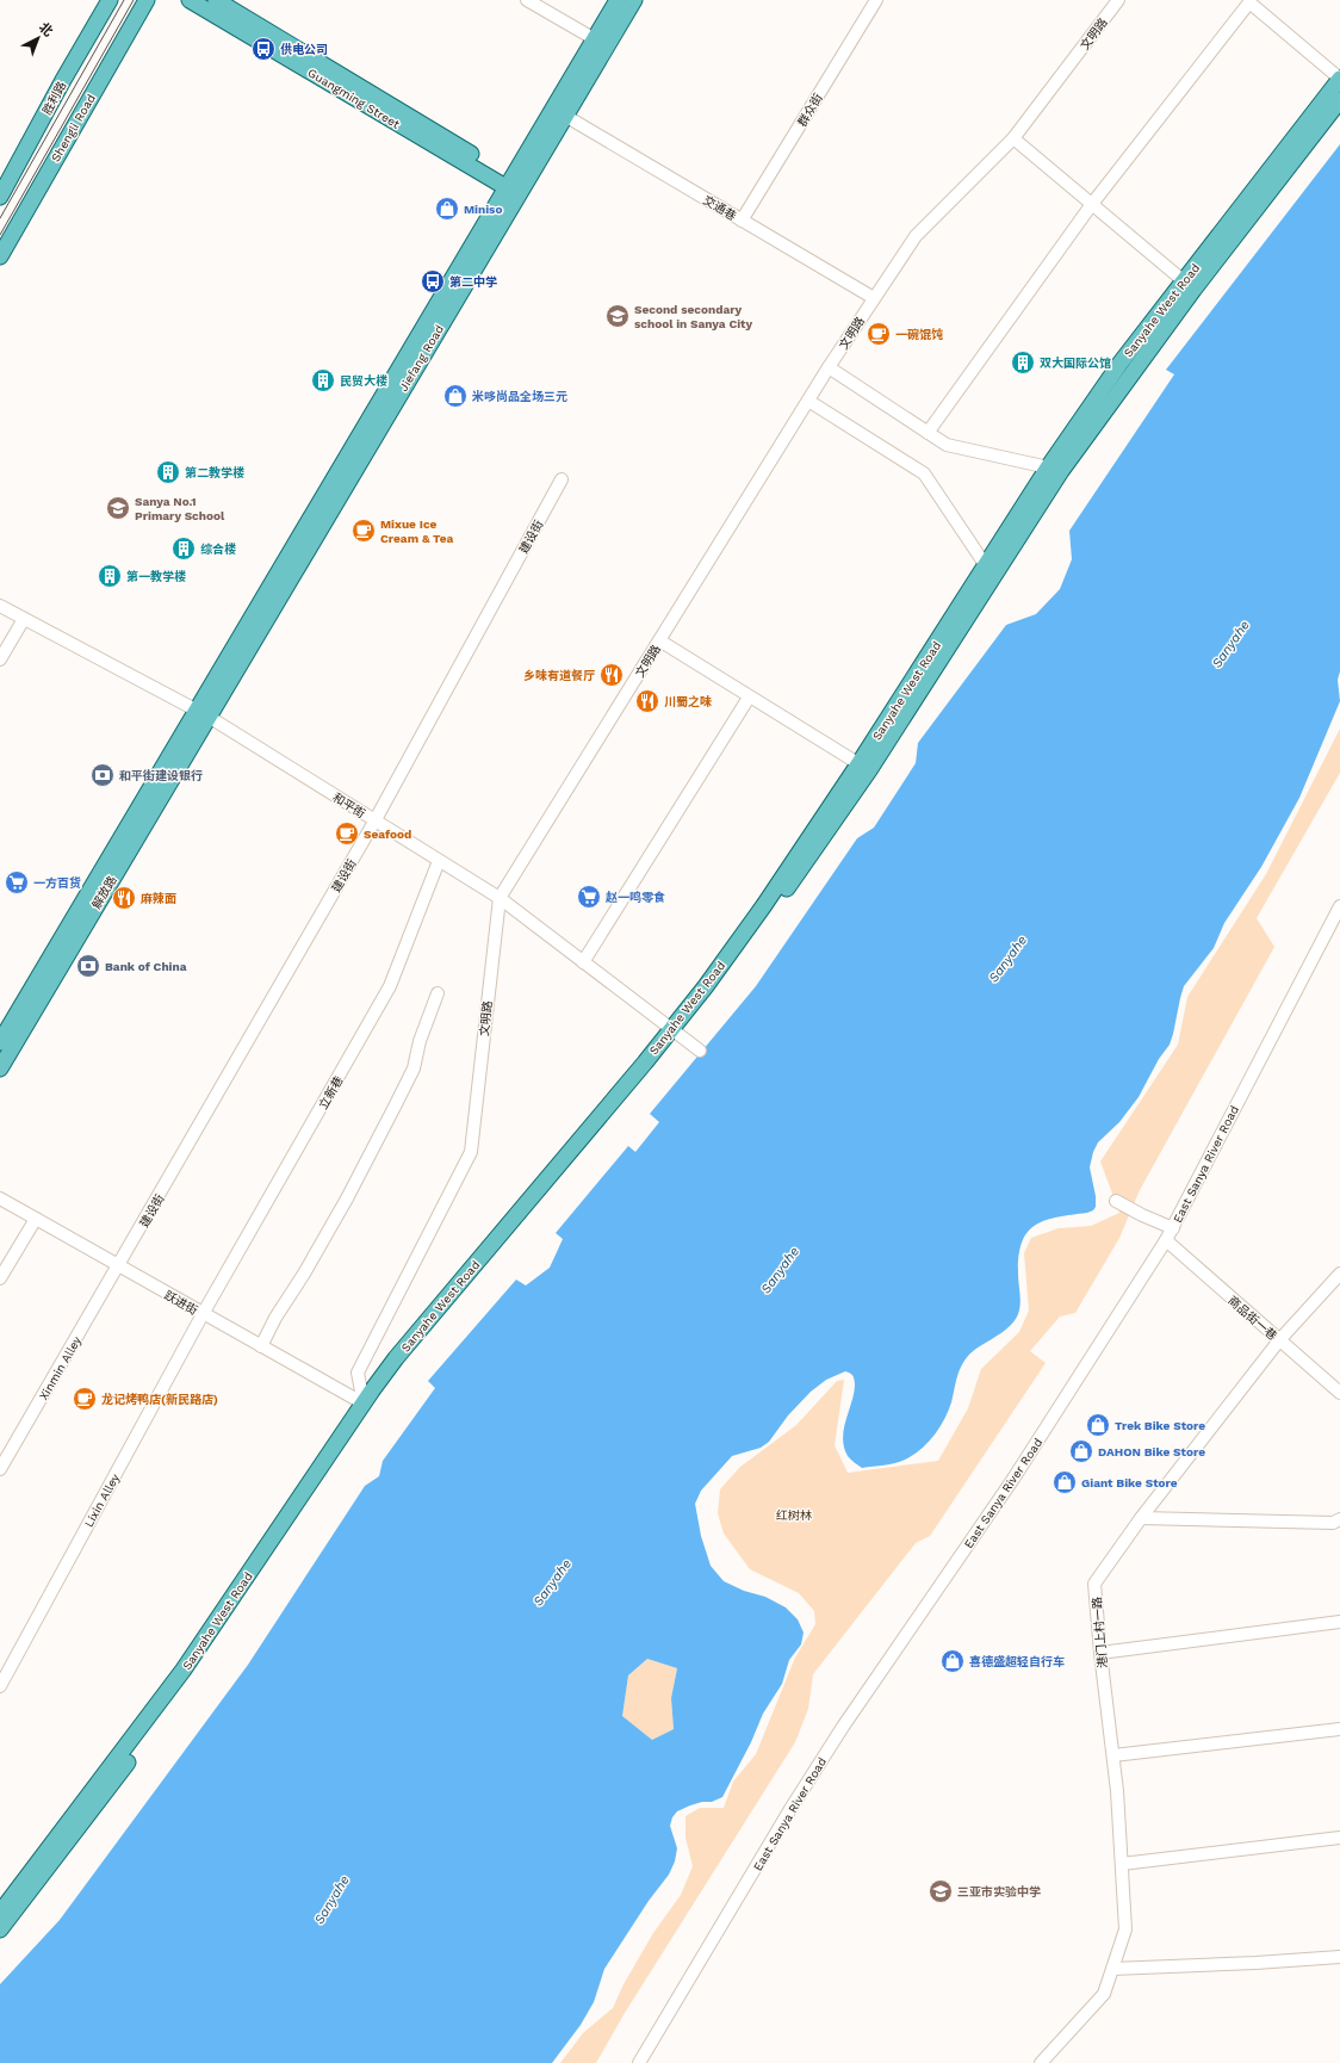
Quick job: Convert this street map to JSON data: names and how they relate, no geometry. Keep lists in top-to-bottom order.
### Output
{
  "streets": {
    "main road": [
      "胜利路",
      "Guangming Street",
      "Shengli Road",
      "Sanyahe West Road",
      "Jiefang Road",
      "解放路"
    ],
    "street": [
      "文明路",
      "群众街",
      "交通巷",
      "建设街",
      "和平街",
      "立新巷",
      "East Sanya River Road",
      "跃进街",
      "商品街一巷",
      "Xinmin Alley",
      "Lixin Alley",
      "港门上村一路"
    ]
  },
  "crossings": [
    ["文明路", "交通巷"],
    ["文明路", "Sanyahe West Road"],
    ["文明路", "和平街"],
    ["文明路", "跃进街"],
    ["Guangming Street", "Jiefang Road"],
    ["群众街", "交通巷"],
    ["交通巷", "Jiefang Road"],
    ["Sanyahe West Road", "和平街"],
    ["Sanyahe West Road", "跃进街"],
    ["Jiefang Road", "和平街"],
    ["Jiefang Road", "解放路"],
    ["建设街", "和平街"],
    ["建设街", "跃进街"],
    ["建设街", "Xinmin Alley"],
    ["和平街", "解放路"],
    ["和平街", "立新巷"],
    ["立新巷", "跃进街"],
    ["立新巷", "Lixin Alley"],
    ["East Sanya River Road", "商品街一巷"],
    ["跃进街", "Xinmin Alley"],
    ["跃进街", "Lixin Alley"],
    ["商品街一巷", "港门上村一路"]
  ],
  "water": ["Sanyahe"],
  "parks": ["红树林"],
  "places": {
    "bus stop": ["供电公司", "第二中学"],
    "shop": [
      "Miniso",
      "米哆尚品全场三元",
      "Trek Bike Store",
      "DAHON Bike Store",
      "Giant Bike Store",
      "喜德盛超轻自行车"
    ],
    "school or university": ["Second secondary school in Sanya City", "Sanya No.1 Primary School", "三亚市实验中学"],
    "cafe": [
      "一碗馄饨",
      "Mixue Ice Cream & Tea",
      "Seafood",
      "龙记烤鸭店(新民路店)"
    ],
    "building": [
      "双大国际公馆",
      "民贸大楼",
      "第二教学楼",
      "综合楼",
      "第一教学楼"
    ],
    "restaurant": ["乡味有道餐厅", "川蜀之味", "麻辣面"],
    "bank": ["和平街建设银行", "Bank of China"],
    "supermarket": ["一方百货", "赵一鸣零食"]
  },
  "north": "top right"
}
